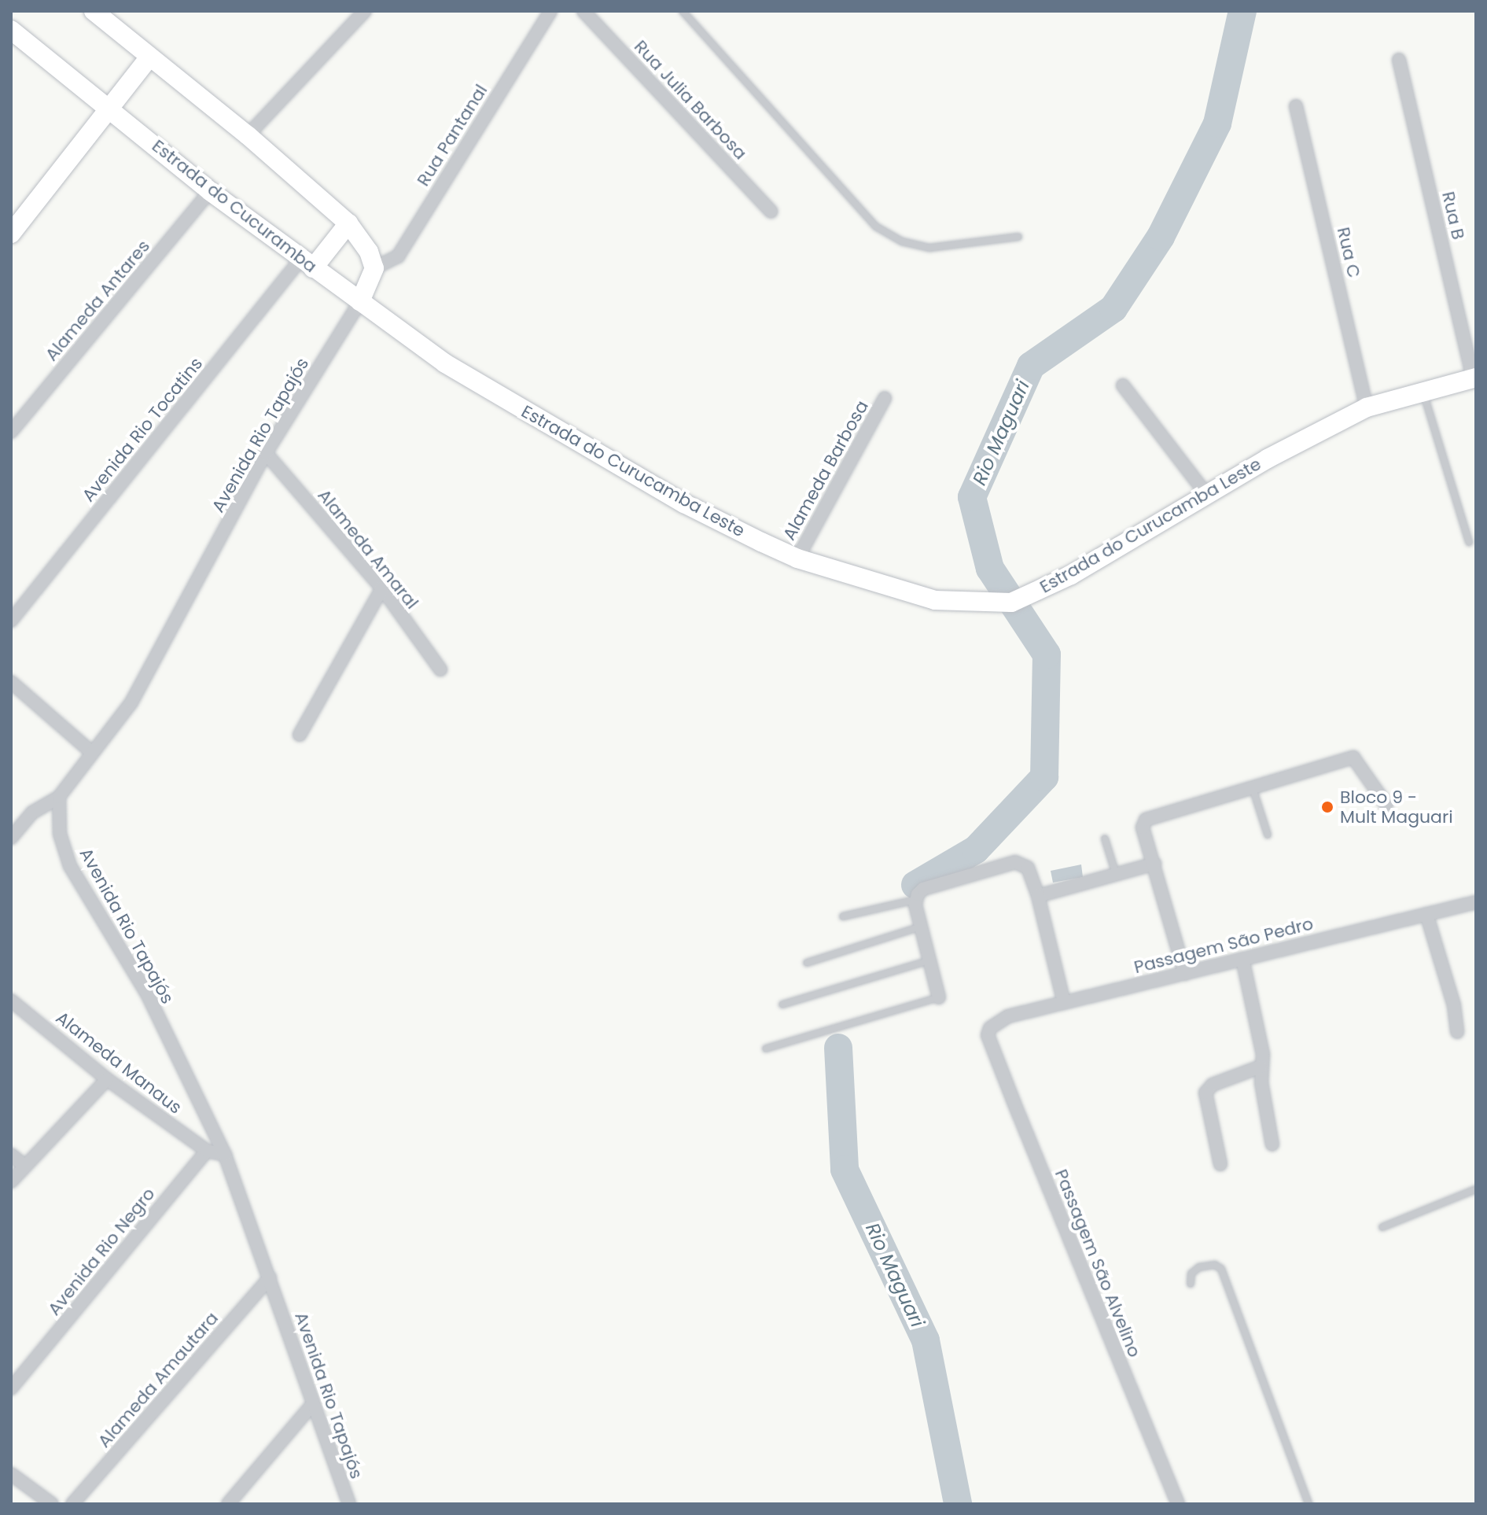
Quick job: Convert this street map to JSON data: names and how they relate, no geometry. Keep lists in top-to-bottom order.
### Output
{
  "streets": {
    "main road": ["Estrada do Cucuramba", "Estrada do Curucamba Leste"],
    "street": [
      "Rua Julia Barbosa",
      "Rua Pantanal",
      "Rua B",
      "Rua C",
      "Alameda Antares",
      "Avenida Rio Tocatins",
      "Avenida Rio Tapajós",
      "Alameda Barbosa",
      "Alameda Amaral",
      "Passagem São Pedro",
      "Alameda Manaus",
      "Avenida Rio Negro",
      "Passagem São Alvelino",
      "Alameda Amautara"
    ]
  },
  "crossings": [
    ["Estrada do Cucuramba", "Alameda Antares"],
    ["Estrada do Cucuramba", "Avenida Rio Tocatins"],
    ["Estrada do Cucuramba", "Avenida Rio Tapajós"],
    ["Estrada do Cucuramba", "Estrada do Curucamba Leste"],
    ["Rua B", "Estrada do Curucamba Leste"],
    ["Rua C", "Estrada do Curucamba Leste"],
    ["Avenida Rio Tapajós", "Estrada do Curucamba Leste"],
    ["Avenida Rio Tapajós", "Alameda Amaral"],
    ["Avenida Rio Tapajós", "Alameda Amautara"],
    ["Alameda Barbosa", "Estrada do Curucamba Leste"],
    ["Passagem São Pedro", "Passagem São Alvelino"],
    ["Alameda Manaus", "Avenida Rio Negro"]
  ],
  "water": ["Rio Maguari"],
  "places": ["Bloco 9 - Mult Maguari"]
}
